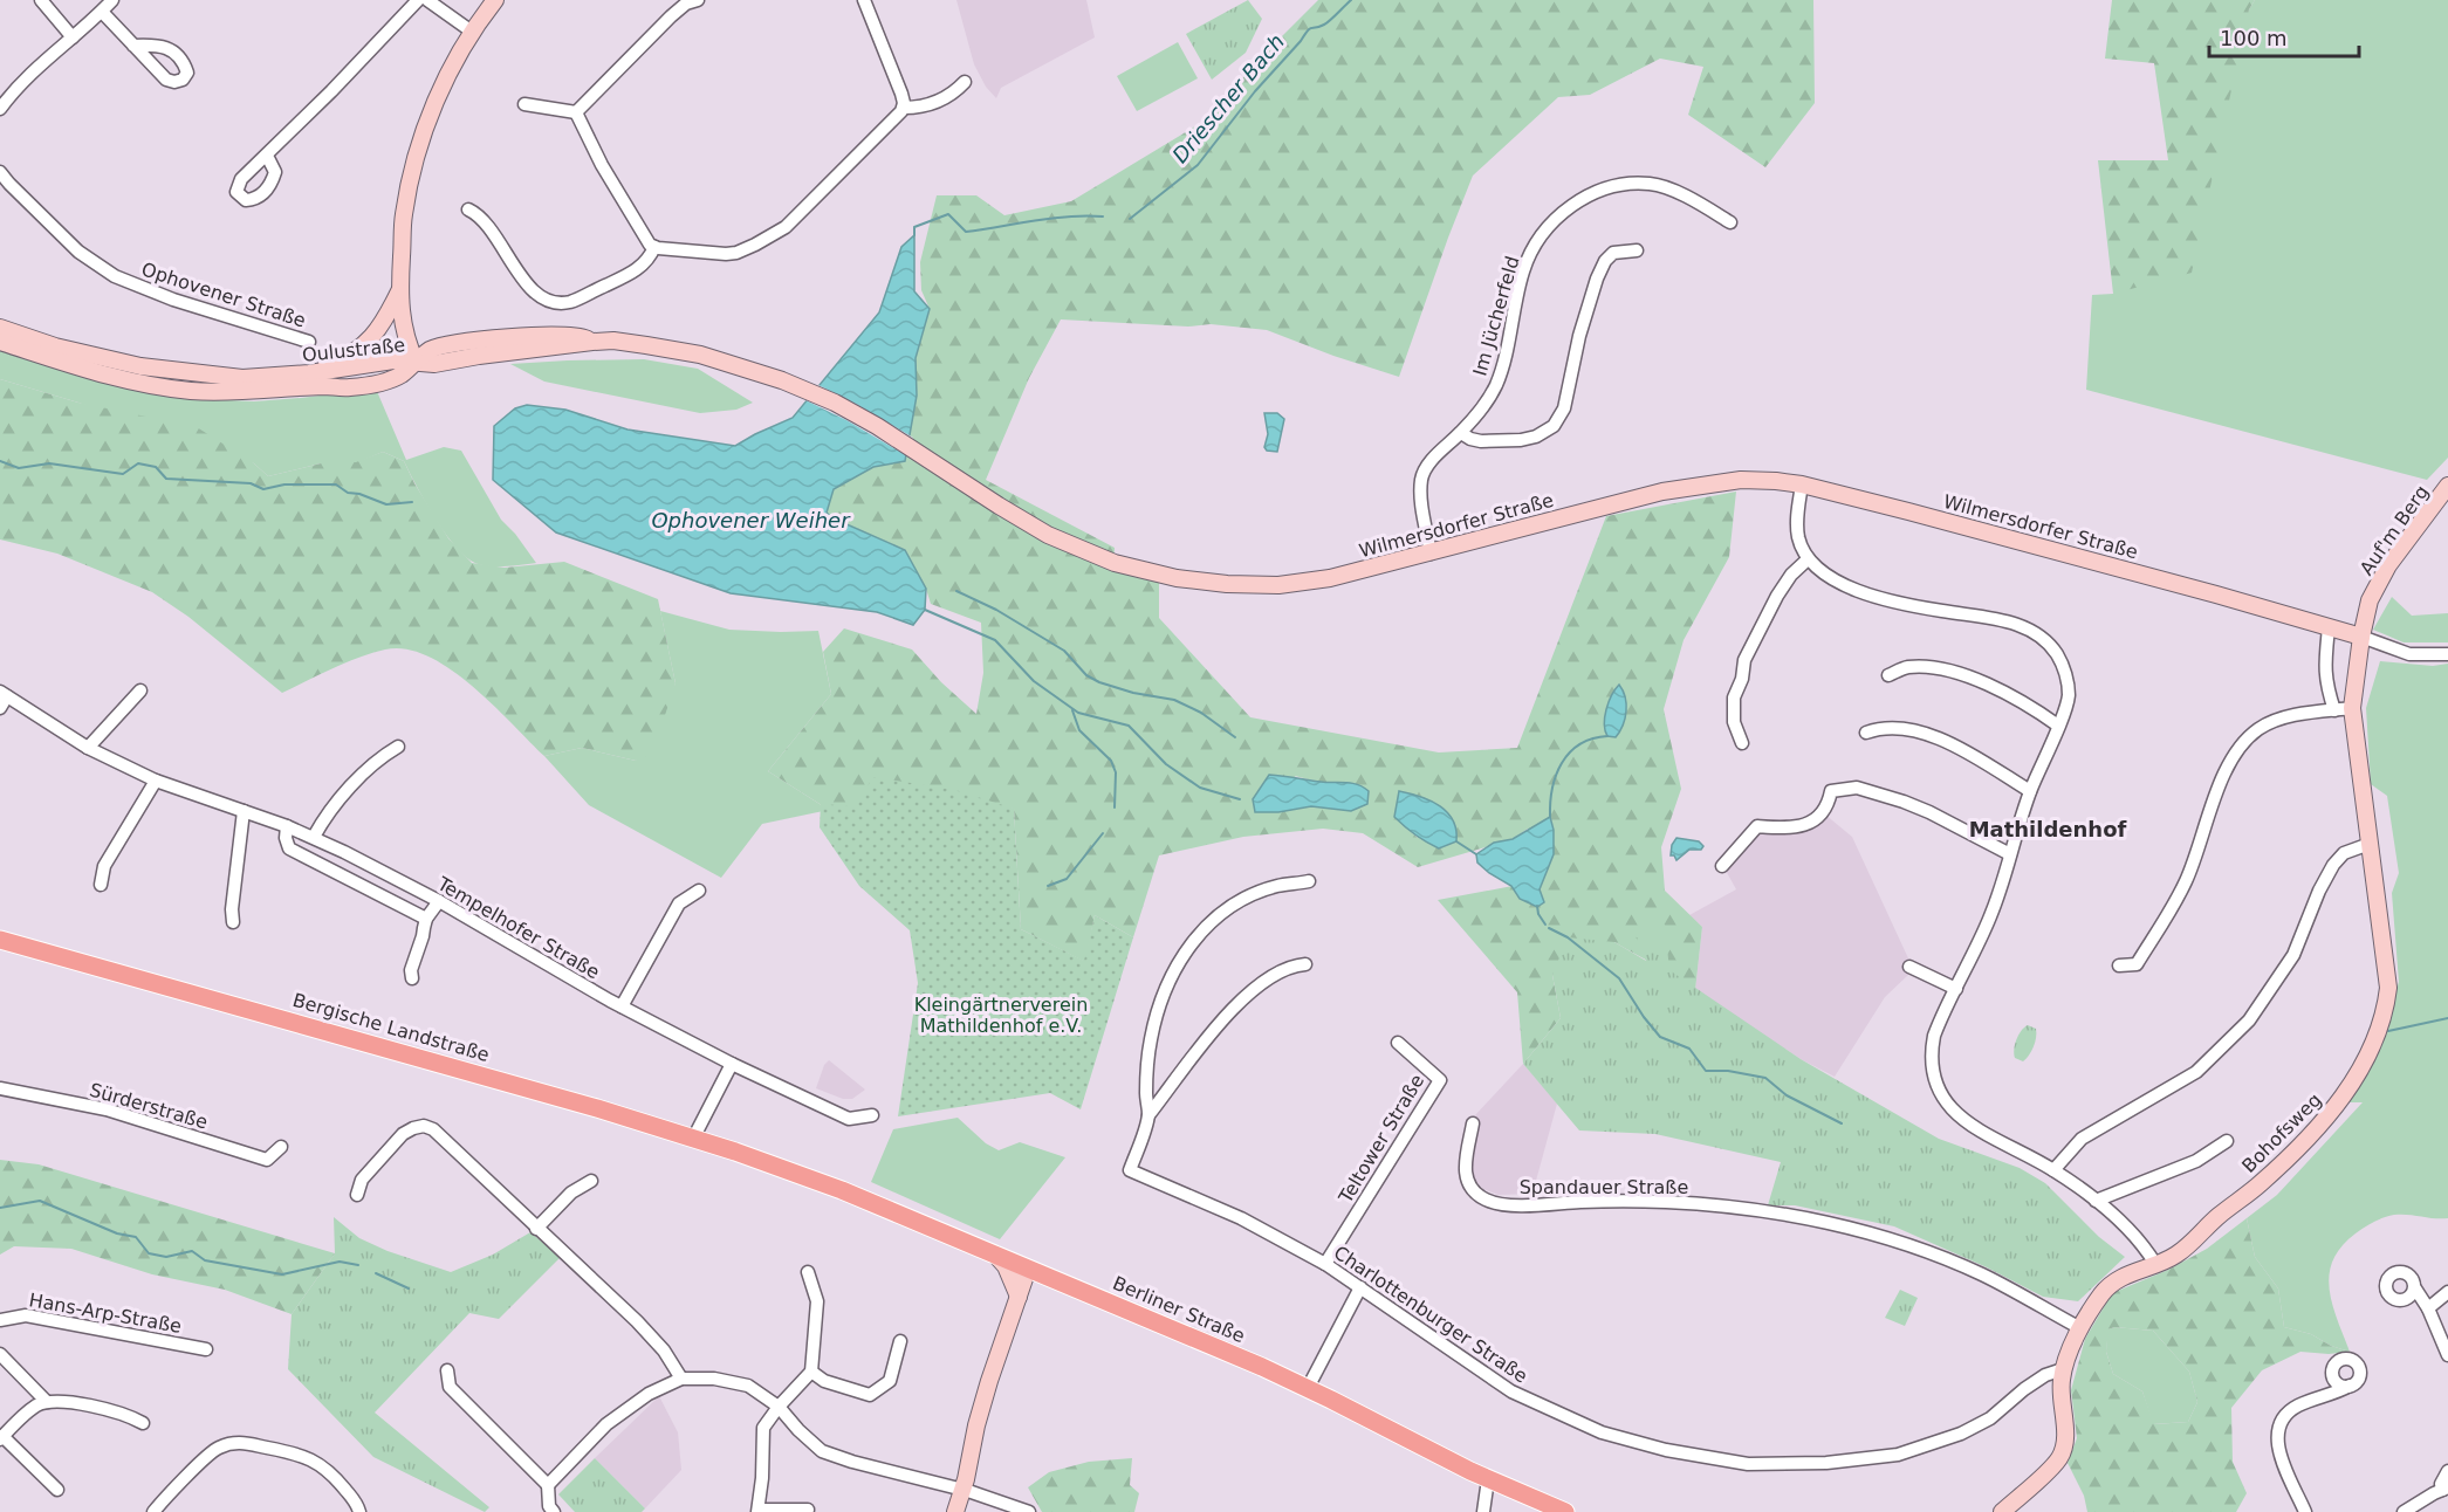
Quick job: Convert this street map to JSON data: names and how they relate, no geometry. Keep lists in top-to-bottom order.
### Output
{
  "streets": {
    "main road": ["Bergische Landstraße", "Berliner Straße"],
    "street": [
      "Ophovener Straße",
      "Im Jücherfeld",
      "Oulustraße",
      "Wilmersdorfer Straße",
      "Auf'm Berg",
      "Tempelhofer Straße",
      "Sürderstraße",
      "Bohofsweg",
      "Teltower Straße",
      "Spandauer Straße",
      "Hans-Arp-Straße",
      "Charlottenburger Straße"
    ]
  },
  "crossings": [
    ["Im Jücherfeld", "Wilmersdorfer Straße"],
    ["Oulustraße", "Wilmersdorfer Straße"],
    ["Wilmersdorfer Straße", "Auf'm Berg"],
    ["Wilmersdorfer Straße", "Bohofsweg"],
    ["Auf'm Berg", "Bohofsweg"],
    ["Bergische Landstraße", "Berliner Straße"],
    ["Bohofsweg", "Spandauer Straße"],
    ["Bohofsweg", "Charlottenburger Straße"],
    ["Teltower Straße", "Charlottenburger Straße"]
  ],
  "districts": ["Mathildenhof"],
  "water": ["Driescher Bach", "Ophovener Weiher"],
  "parks": ["Kleingärtnerverein Mathildenhof e.V."],
  "scale_bar": "100 m"
}
